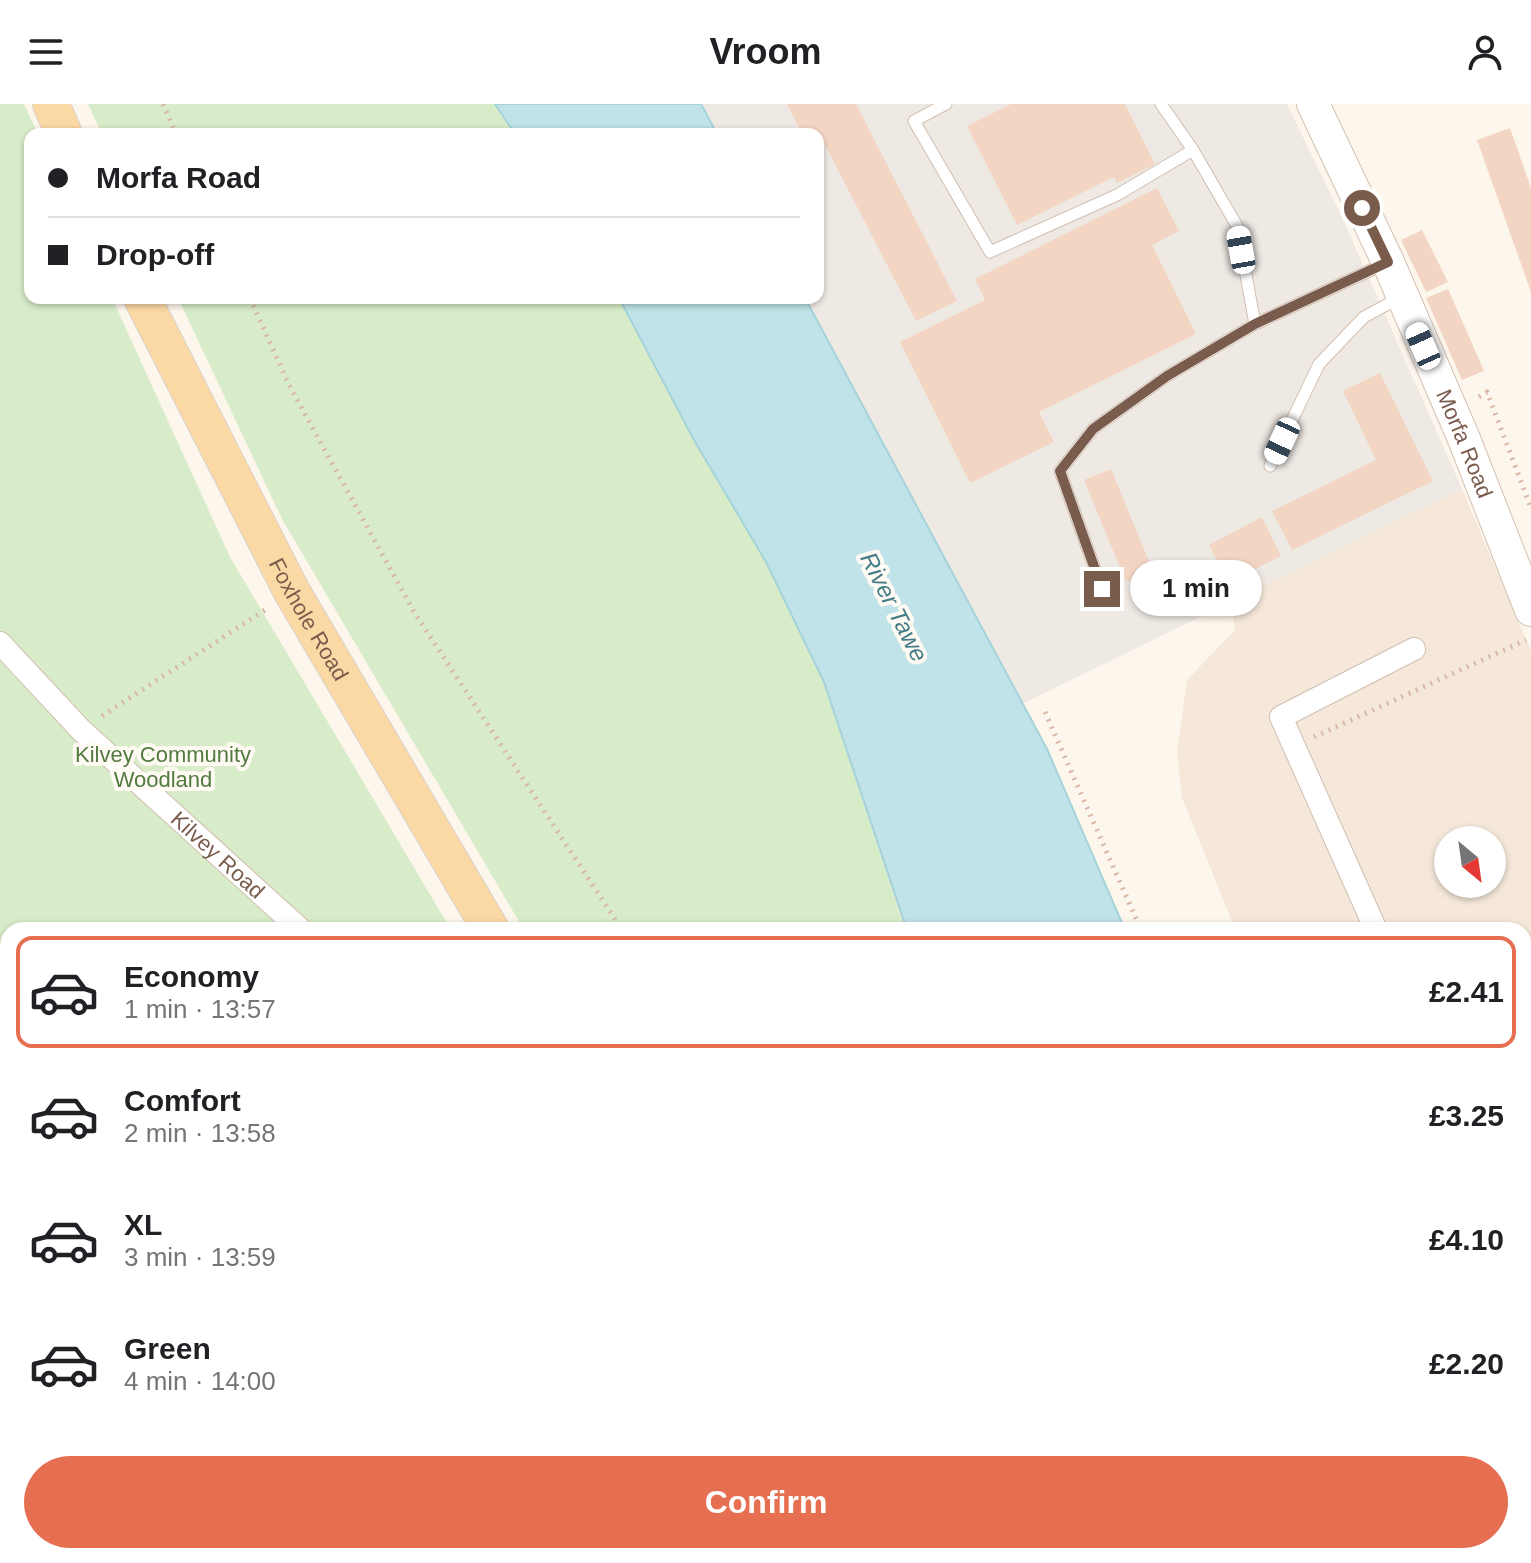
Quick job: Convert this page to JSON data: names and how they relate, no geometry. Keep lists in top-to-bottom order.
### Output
{
  "streets": {
    "main road": ["Foxhole Road"],
    "street": ["Morfa Road", "Kilvey Road"]
  },
  "water": ["River Tawe"],
  "parks": ["Kilvey Community Woodland"],
  "north": "bottom right",
  "page": {
    "header": "Vroom",
    "banner": ["Morfa Road", "Drop-off"],
    "bubble": "1 min",
    "list": [
      {
        "name": "Economy",
        "note": "1 min · 13:57",
        "value": "£2.41"
      },
      {
        "name": "Comfort",
        "note": "2 min · 13:58",
        "value": "£3.25"
      },
      {
        "name": "XL",
        "note": "3 min · 13:59",
        "value": "£4.10"
      },
      {
        "name": "Green",
        "note": "4 min · 14:00",
        "value": "£2.20"
      }
    ],
    "buttons": "Confirm"
  }
}
